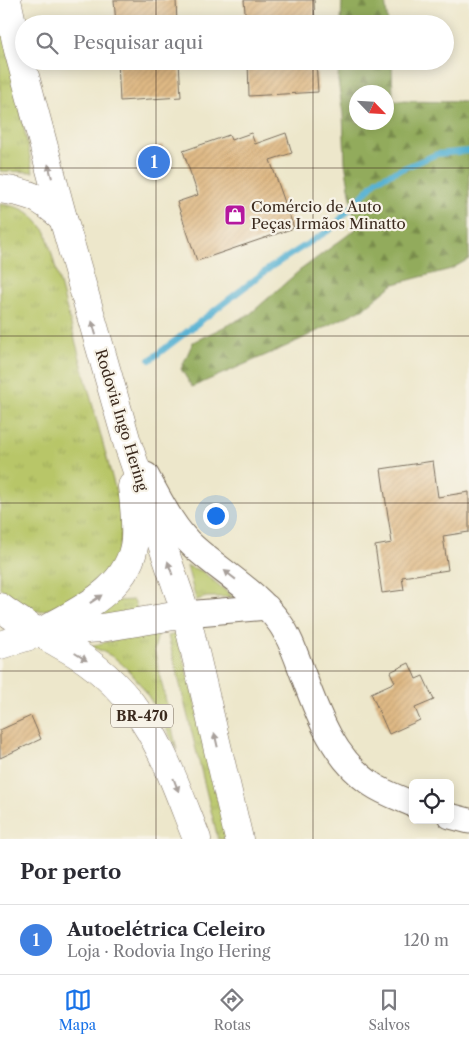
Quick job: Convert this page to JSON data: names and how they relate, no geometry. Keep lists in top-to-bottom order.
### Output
{
  "streets": {
    "main road": ["Rodovia Ingo Hering", "BR-470"]
  },
  "one_way": ["Rodovia Ingo Hering"],
  "places": {
    "shop": ["Comércio de Auto Peças Irmãos Minatto"]
  },
  "north": "bottom right",
  "page": {
    "search": "Pesquisar aqui",
    "pins": "1",
    "heading": "Por perto",
    "list": [
      {
        "mark": "1",
        "name": "Autoelétrica Celeiro",
        "note": "Loja · Rodovia Ingo Hering",
        "value": "120 m"
      }
    ],
    "nav": ["Mapa", "Rotas", "Salvos"]
  }
}
